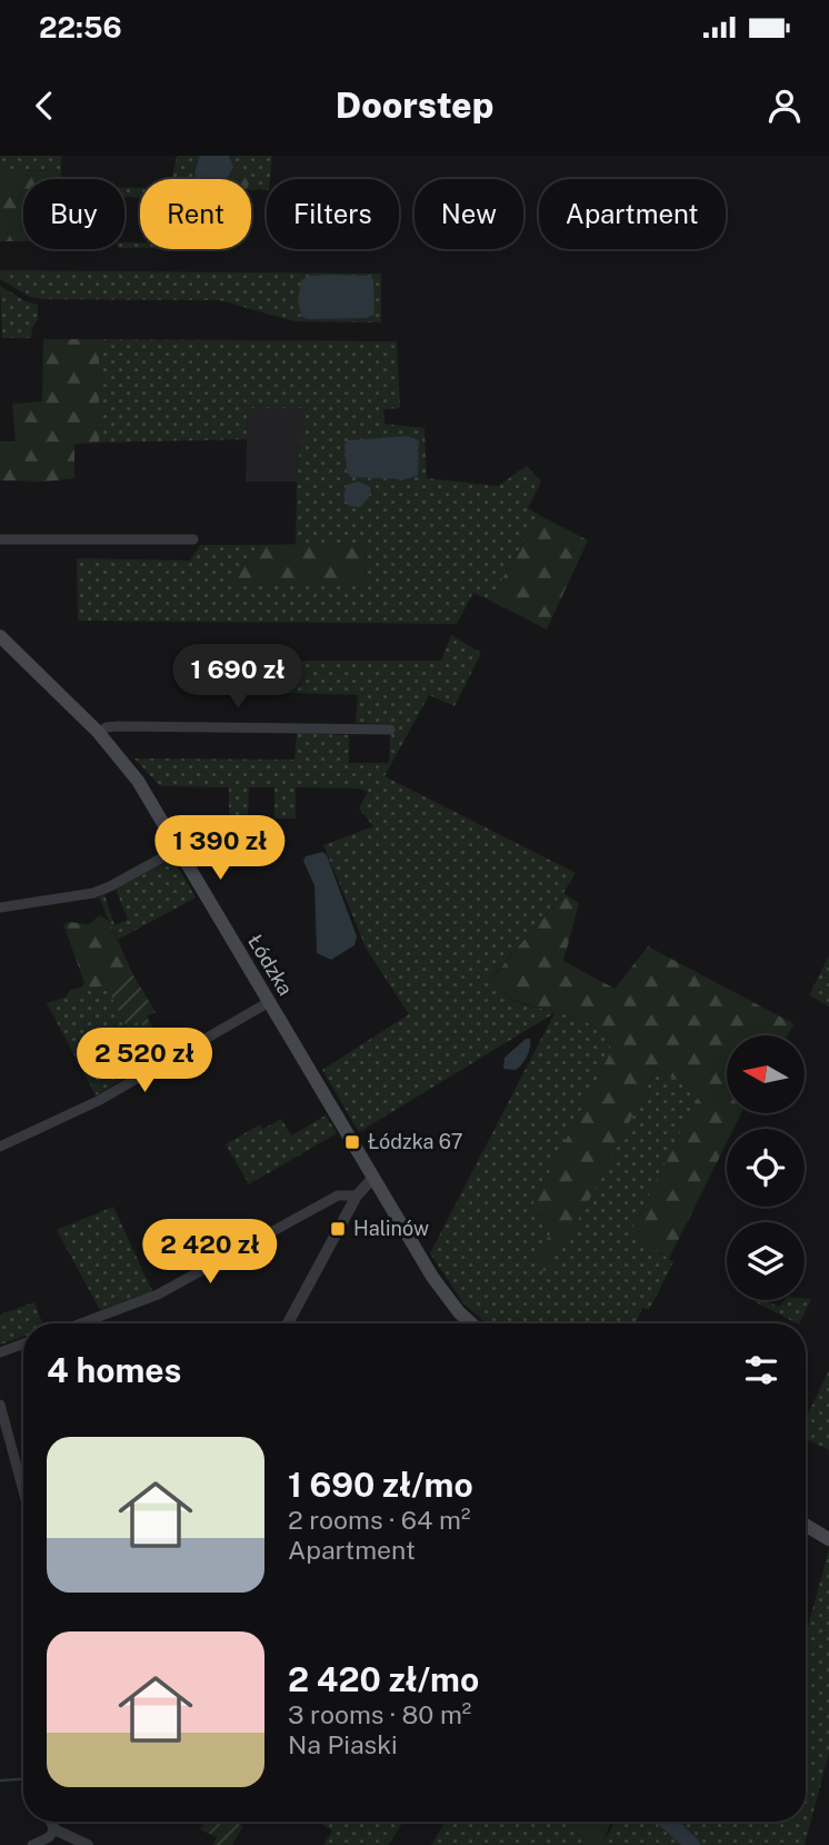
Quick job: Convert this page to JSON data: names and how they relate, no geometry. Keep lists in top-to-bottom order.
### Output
{
  "streets": {
    "main road": ["Łódzka"]
  },
  "places": {
    "transit": ["Łódzka 67", "Halinów"]
  },
  "north": "left",
  "page": {
    "status": "22:56",
    "header": "Doorstep",
    "chip": [
      "Buy",
      "Rent",
      "Filters",
      "New",
      "Apartment"
    ],
    "price": [
      "1 690 zł",
      "1 390 zł",
      "2 520 zł",
      "2 420 zł"
    ],
    "heading": "4 homes",
    "list": [
      {
        "name": "1 690 zł/mo",
        "note": "2 rooms · 64 m² · Apartment"
      },
      {
        "name": "2 420 zł/mo",
        "note": "3 rooms · 80 m² · Na Piaski"
      }
    ]
  }
}
